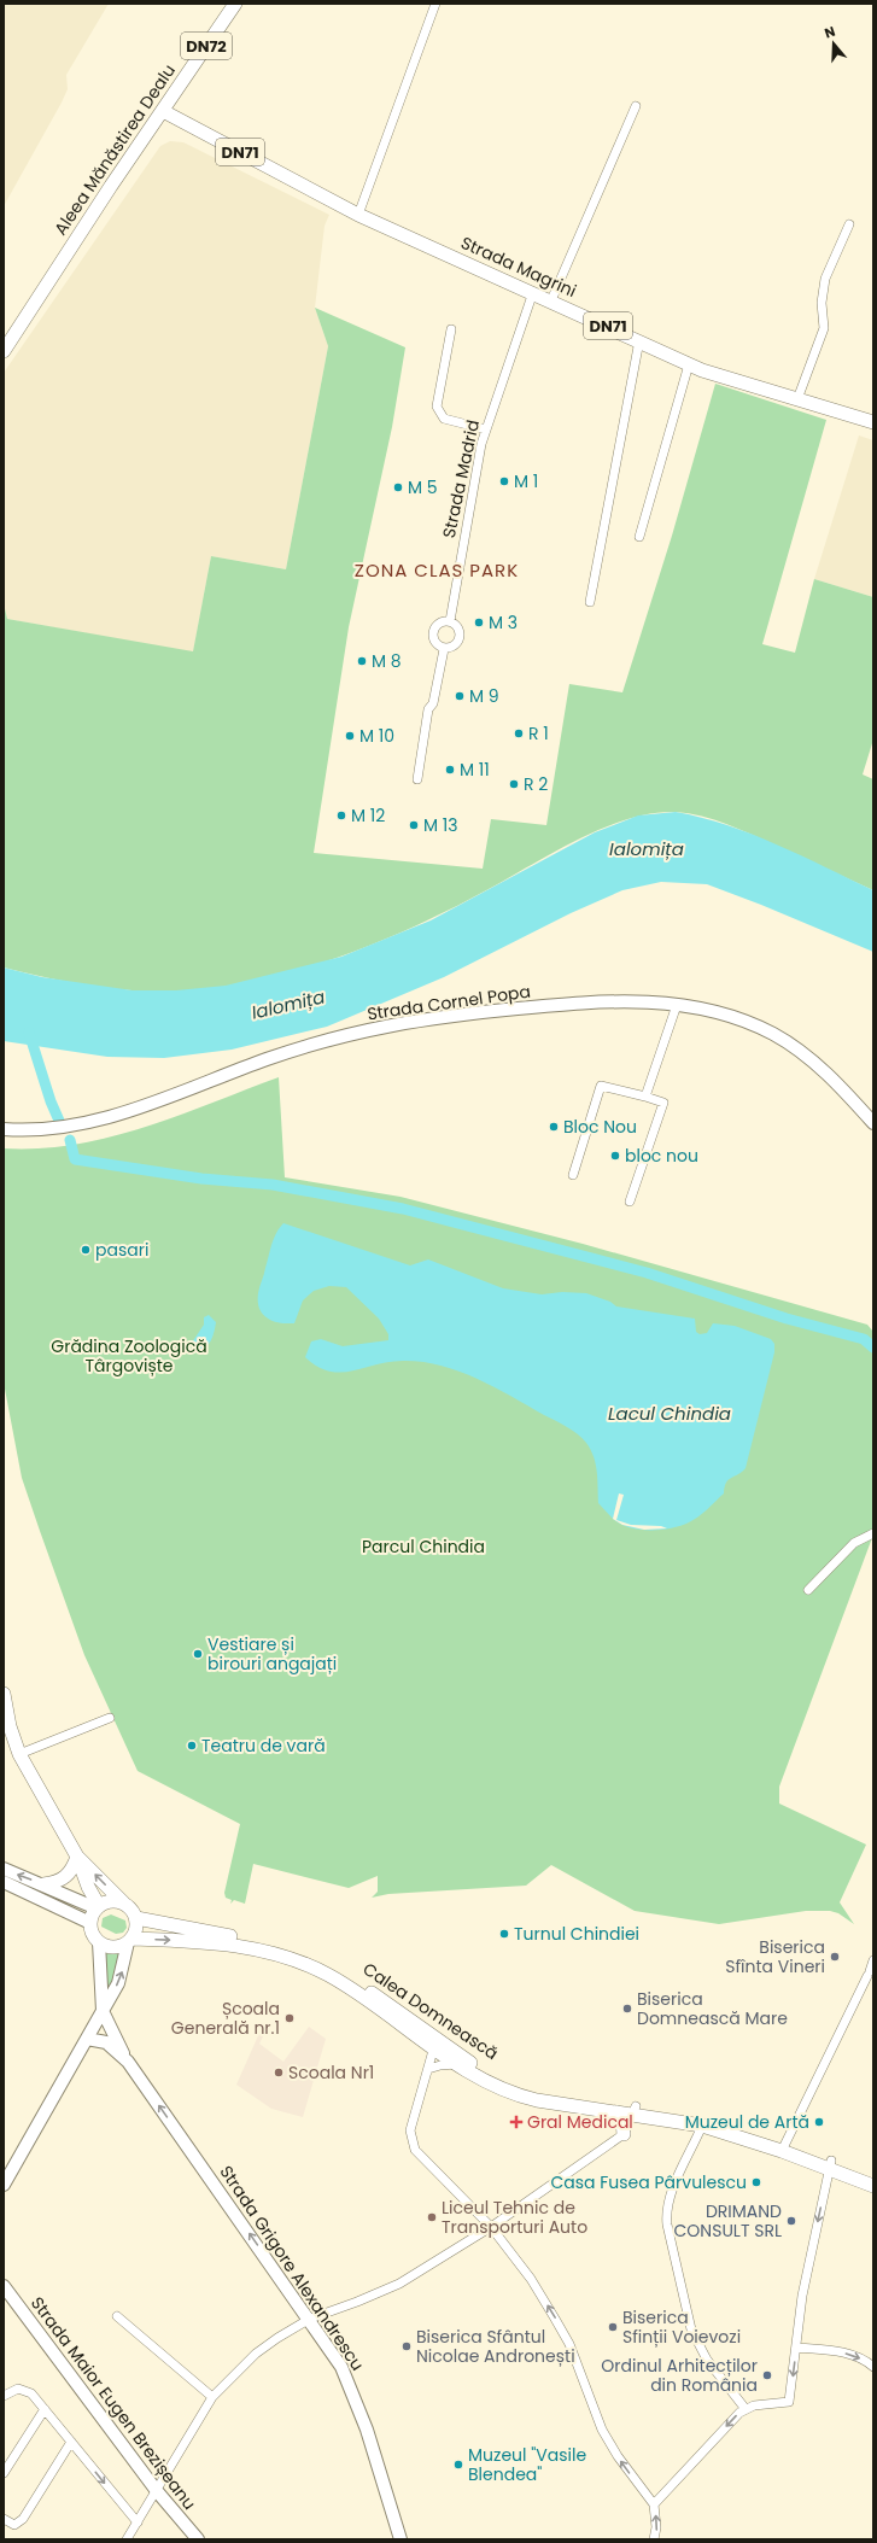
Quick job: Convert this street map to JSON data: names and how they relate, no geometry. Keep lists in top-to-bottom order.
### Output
{
  "streets": {
    "main road": [
      "DN72",
      "Aleea Mănăstirea Dealu",
      "DN71",
      "Strada Magrini",
      "Strada Cornel Popa",
      "Calea Domnească",
      "Strada Grigore Alexandrescu",
      "Strada Maior Eugen Brezișeanu"
    ],
    "street": ["Strada Madrid"]
  },
  "crossings": [
    ["Aleea Mănăstirea Dealu", "Strada Magrini"],
    ["Strada Magrini", "Strada Madrid"]
  ],
  "one_way": ["Strada Grigore Alexandrescu"],
  "districts": ["ZONA CLAS PARK"],
  "water": ["Ialomița", "Lacul Chindia"],
  "parks": ["Grădina Zoologică Târgoviște", "Parcul Chindia"],
  "places": {
    "other": [
      "M 1",
      "M 5",
      "M 3",
      "M 8",
      "M 9",
      "R 1",
      "M 10",
      "M 11",
      "R 2",
      "M 12",
      "M 13",
      "Bloc Nou",
      "bloc nou",
      "pasari",
      "Vestiare și birouri angajați",
      "Teatru de vară",
      "Turnul Chindiei",
      "Biserica Sfînta Vineri",
      "Biserica Domnească Mare",
      "Școala Generală nr.1",
      "Scoala Nr1",
      "Muzeul de Artă",
      "Casa Fusea Pârvulescu",
      "Liceul Tehnic de Transporturi Auto",
      "DRIMAND CONSULT SRL",
      "Biserica Sfinții Voievozi",
      "Biserica Sfântul Nicolae Andronești",
      "Ordinul Arhitecților din România",
      "Muzeul \"Vasile Blendea\""
    ],
    "health": ["Gral Medical"]
  },
  "north": "top"
}
